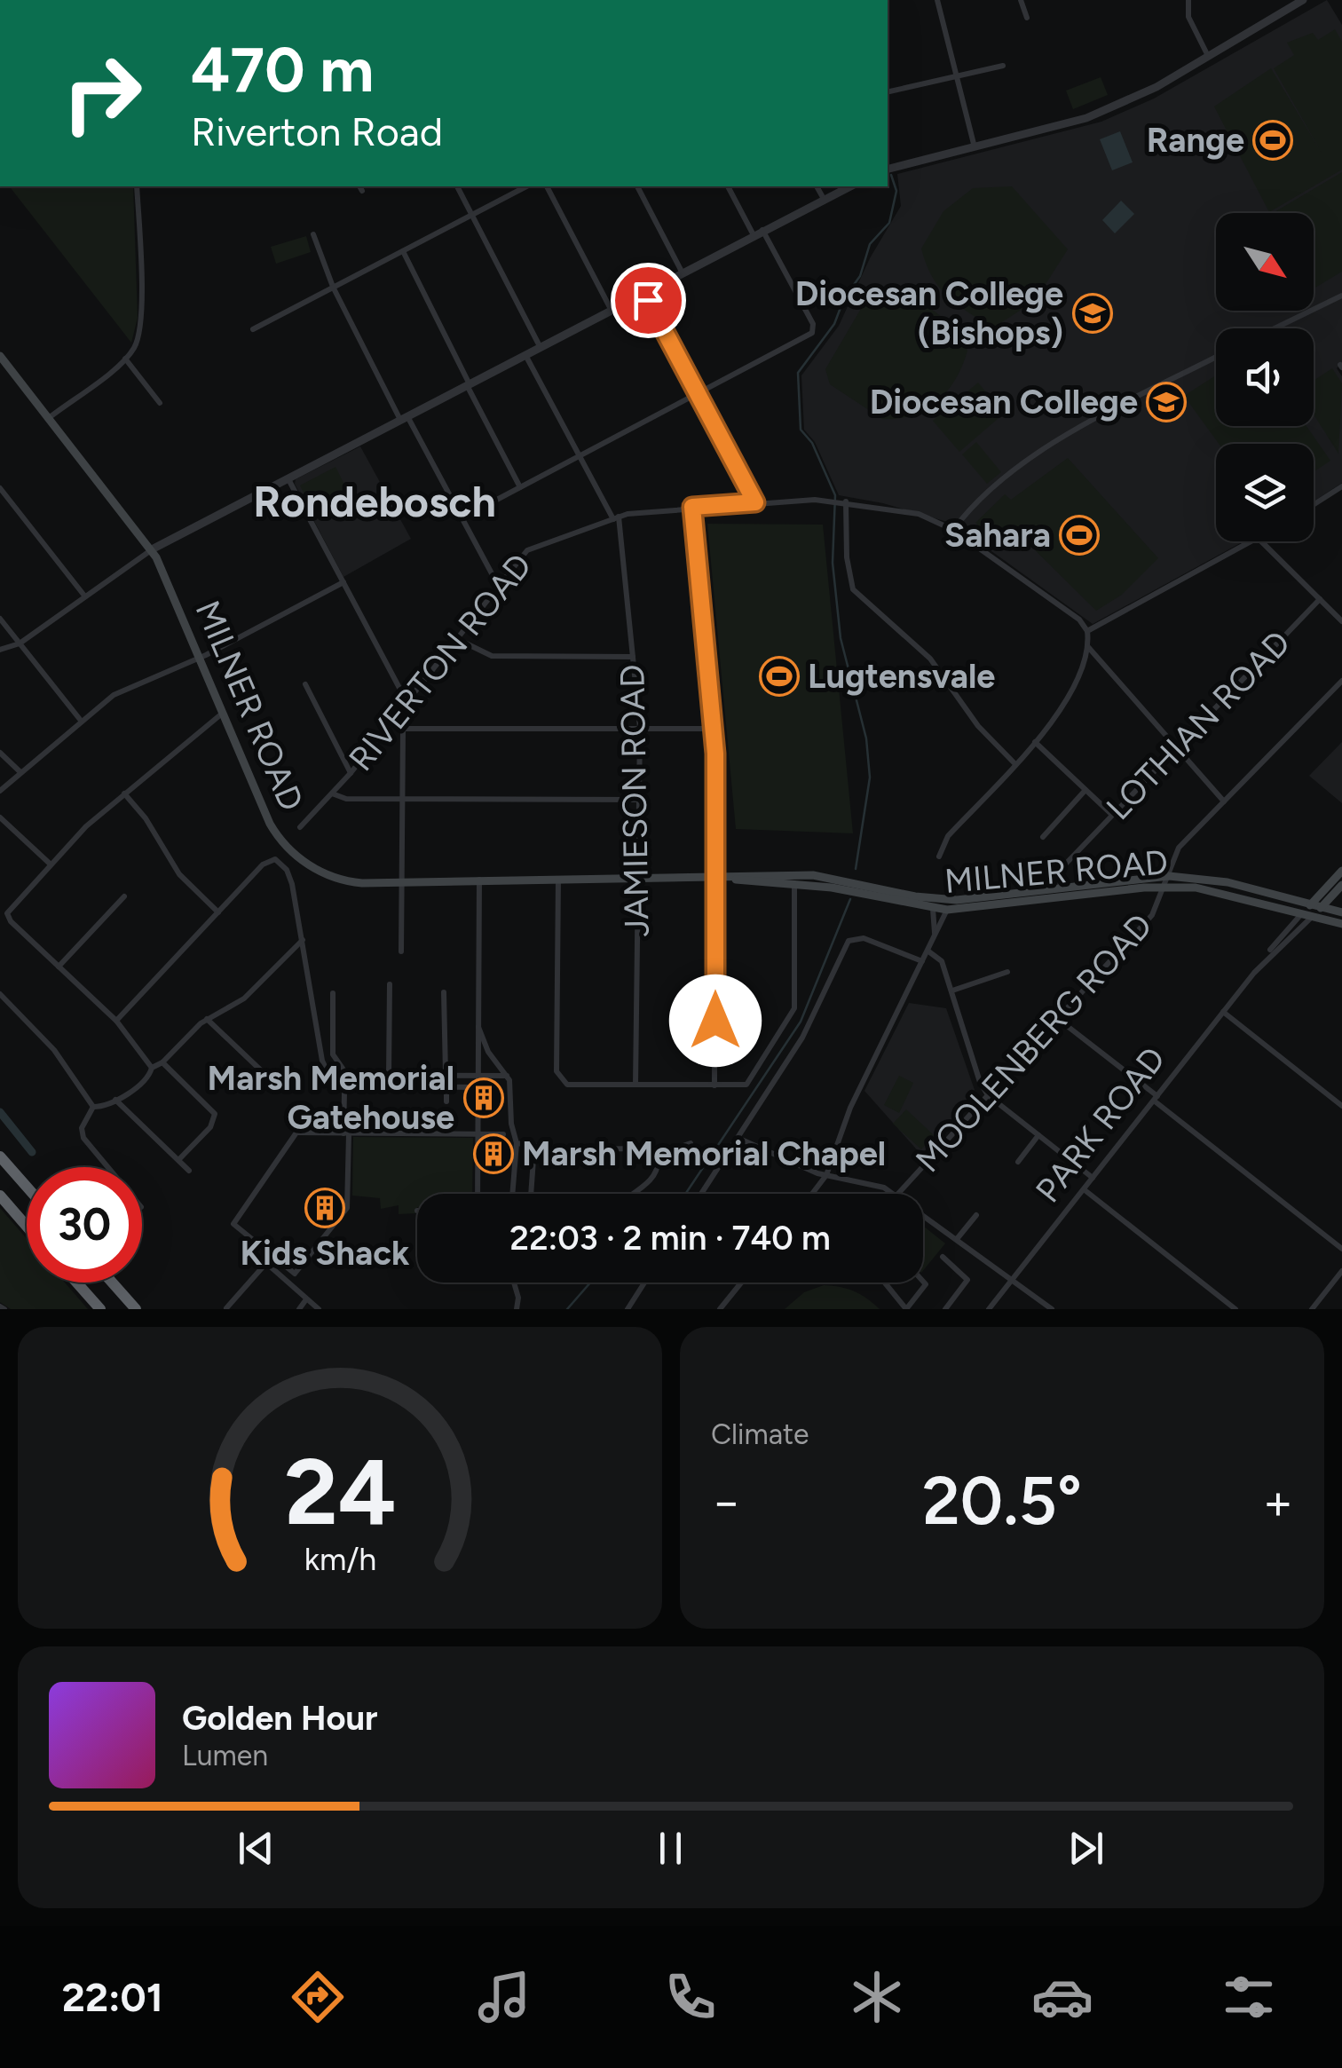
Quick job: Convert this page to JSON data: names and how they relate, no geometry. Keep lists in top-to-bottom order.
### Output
{
  "streets": {
    "main road": ["MILNER ROAD", "PARK ROAD"],
    "street": [
      "RIVERTON ROAD",
      "LOTHIAN ROAD",
      "JAMIESON ROAD",
      "MOOLENBERG ROAD"
    ]
  },
  "crossings": [
    ["RIVERTON ROAD", "JAMIESON ROAD"],
    ["MILNER ROAD", "LOTHIAN ROAD"],
    ["MILNER ROAD", "JAMIESON ROAD"],
    ["MILNER ROAD", "MOOLENBERG ROAD"],
    ["MILNER ROAD", "PARK ROAD"]
  ],
  "districts": ["Rondebosch"],
  "places": {
    "sports": ["Range", "Sahara", "Lugtensvale"],
    "school or university": ["Diocesan College (Bishops)", "Diocesan College"],
    "building": ["Marsh Memorial Gatehouse", "Marsh Memorial Chapel", "Kids Shack"]
  },
  "north": "bottom right",
  "page": {
    "turn": ["470 m", "Riverton Road"],
    "limit": "30",
    "trip": "22:03 · 2 min · 740 m",
    "tile": "Climate",
    "heat": ["−", "20.5°", "+"],
    "song": ["Golden Hour", "Lumen"],
    "tabs": "22:01",
    "gauge": ["24", "km/h"]
  }
}
